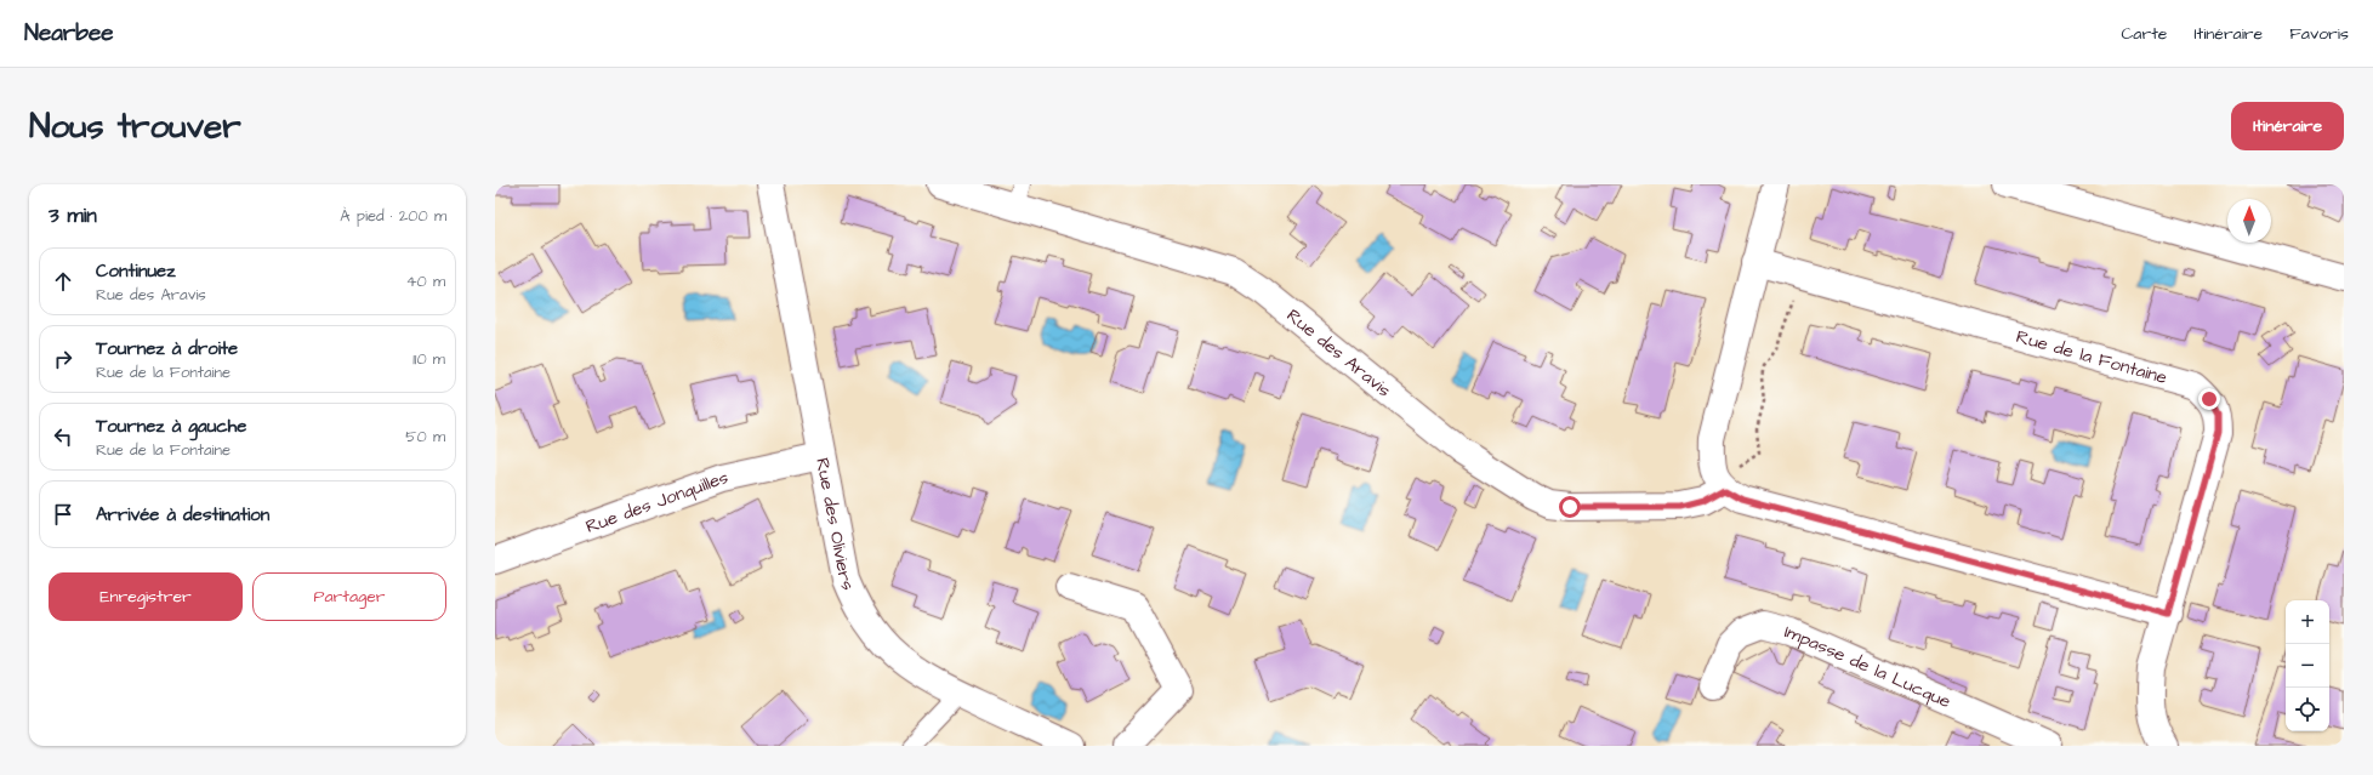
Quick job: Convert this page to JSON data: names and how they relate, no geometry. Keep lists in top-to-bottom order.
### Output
{
  "streets": {
    "street": [
      "Rue des Aravis",
      "Rue de la Fontaine",
      "Rue des Jonquilles",
      "Rue des Oliviers",
      "Impasse de la Lucque"
    ]
  },
  "crossings": [
    ["Rue des Jonquilles", "Rue des Oliviers"]
  ],
  "north": "top",
  "page": {
    "header": "Nearbee",
    "nav": ["Carte", "Itinéraire", "Favoris"],
    "buttons": [
      "Itinéraire",
      ["Enregistrer", "Partager"]
    ],
    "title": "Nous trouver",
    "heading": ["3 min", "À pied · 200 m"],
    "list": [
      ["Continuez", "Rue des Aravis", "40 m"],
      ["Tournez à droite", "Rue de la Fontaine", "110 m"],
      ["Tournez à gauche", "Rue de la Fontaine", "50 m"],
      "Arrivée à destination"
    ],
    "map_buttons": ["+", "−"]
  }
}
